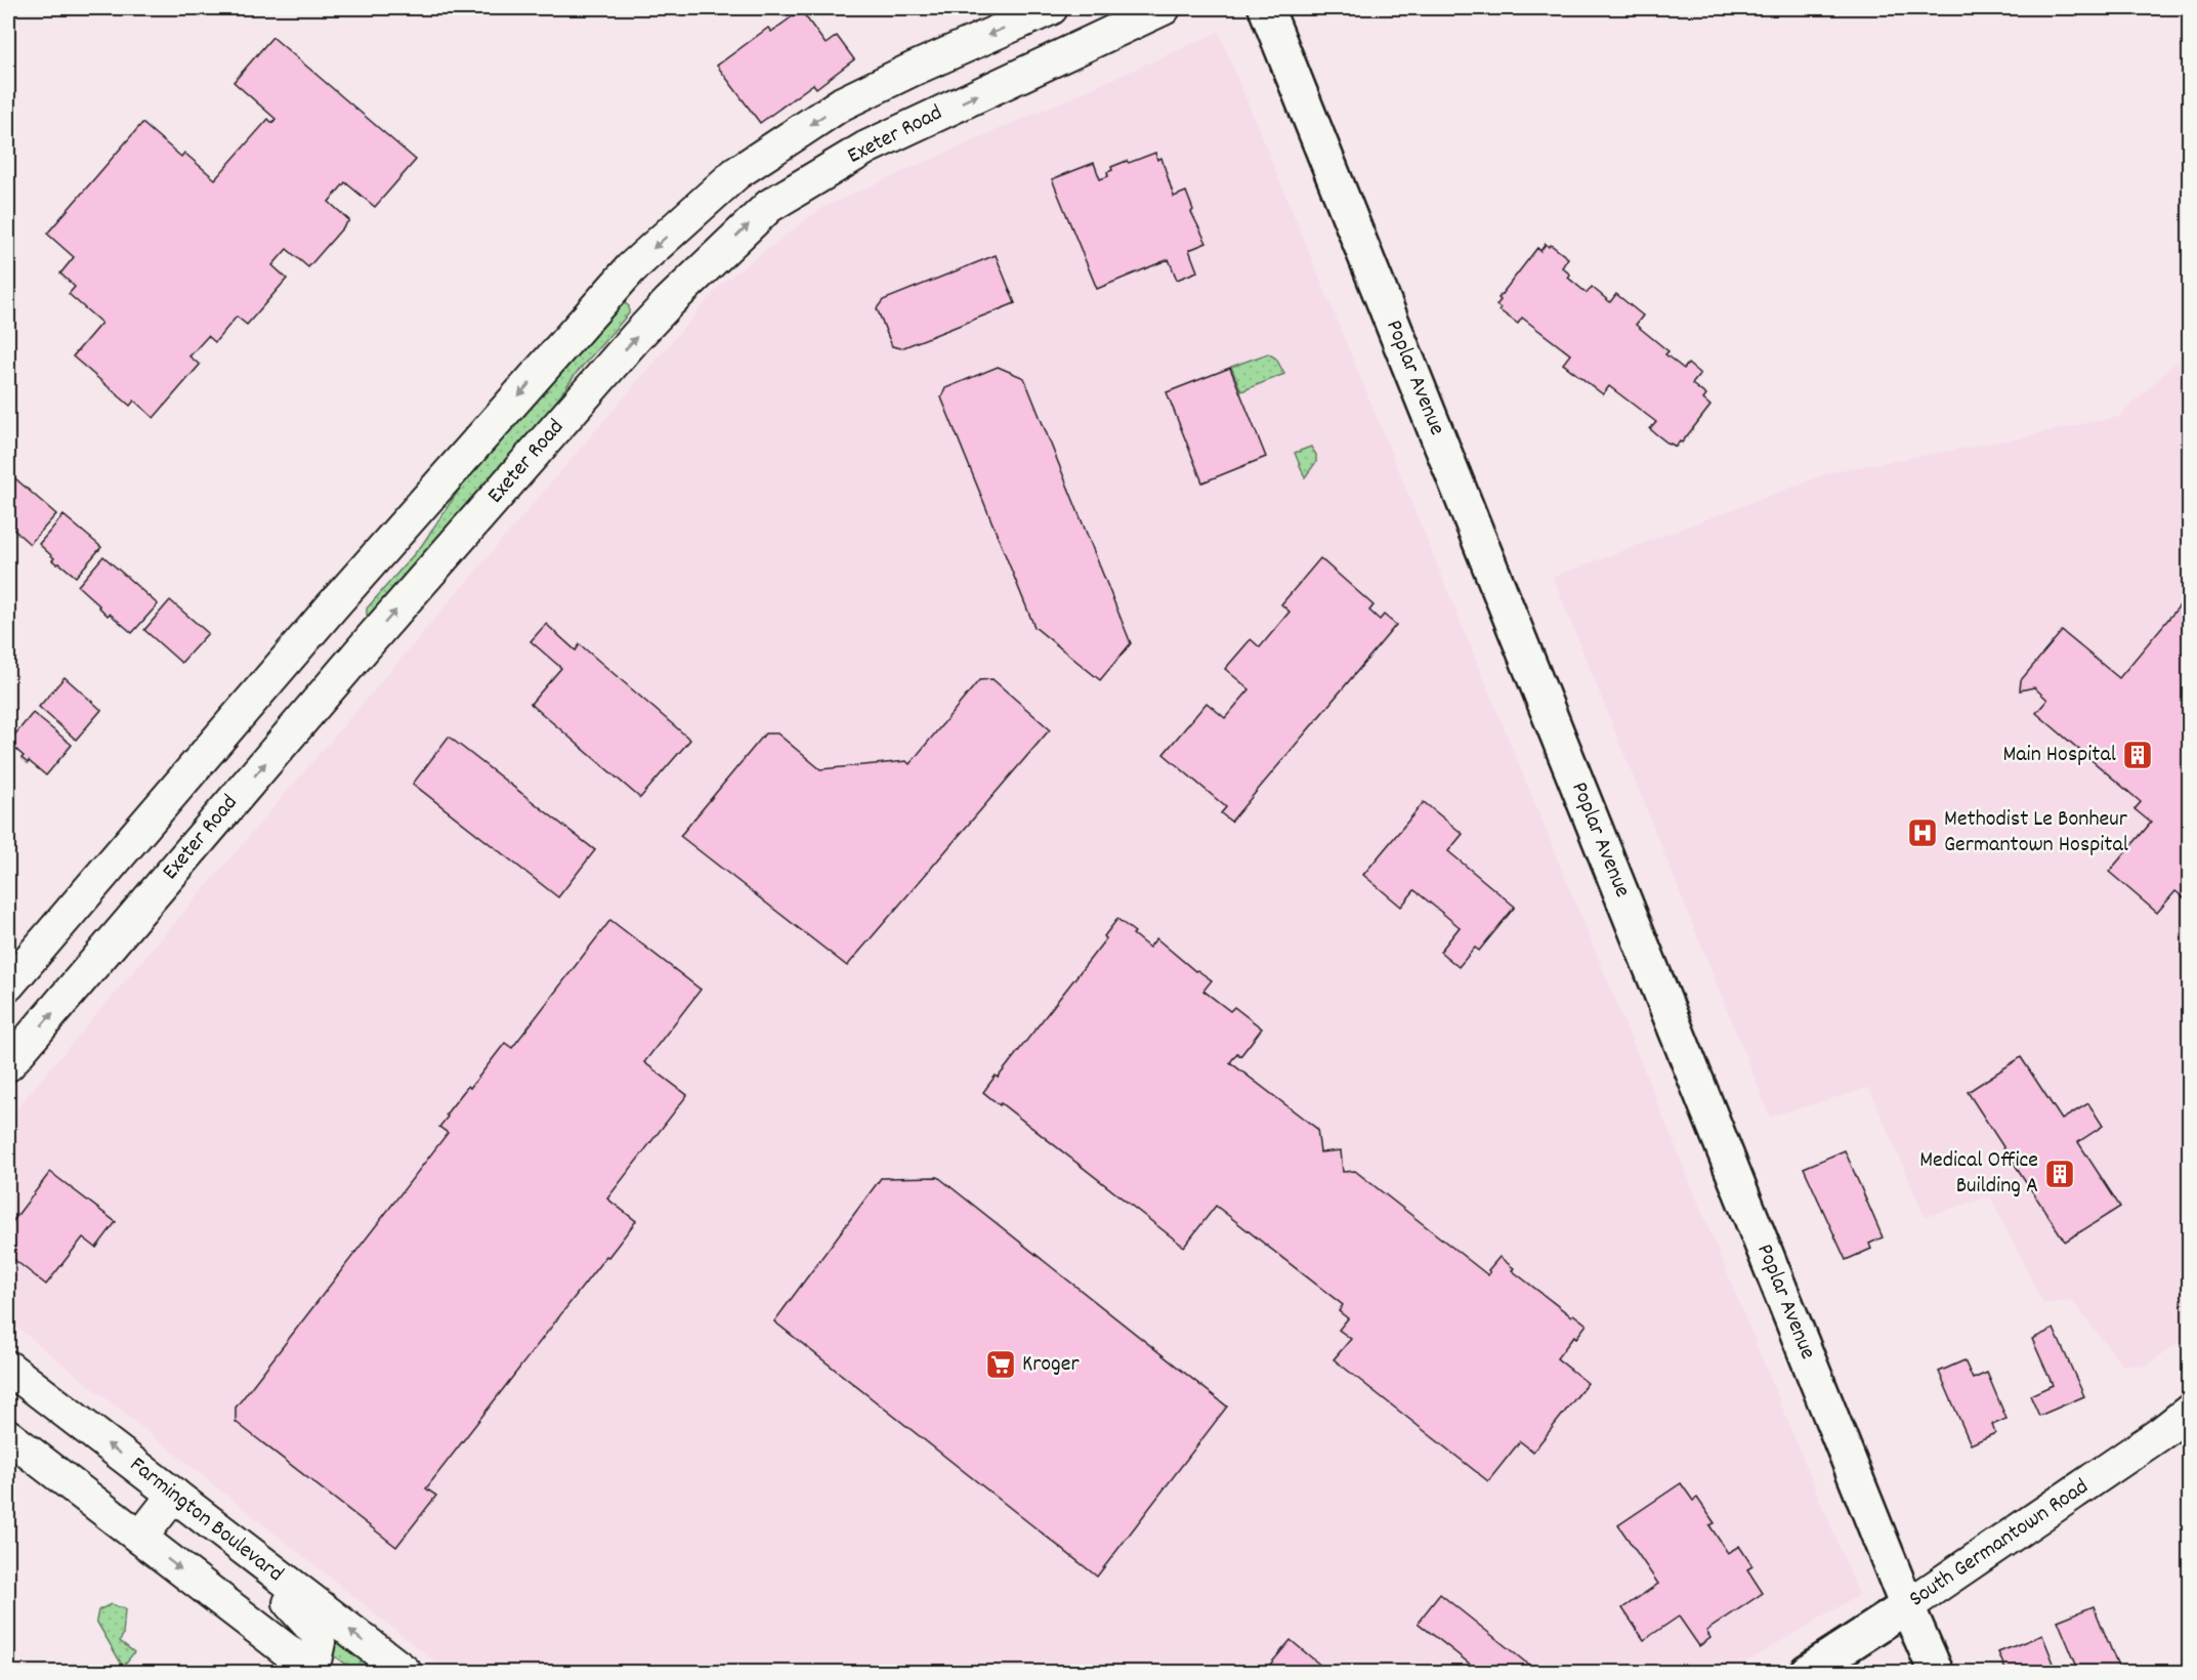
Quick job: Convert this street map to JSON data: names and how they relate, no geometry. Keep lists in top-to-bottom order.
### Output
{
  "streets": {
    "main road": ["Poplar Avenue", "South Germantown Road"],
    "street": ["Exeter Road", "Farmington Boulevard"]
  },
  "crossings": [
    ["Poplar Avenue", "South Germantown Road"]
  ],
  "places": {
    "building": ["Main Hospital", "Medical Office Building A"],
    "hospital": ["Methodist Le Bonheur Germantown Hospital"],
    "supermarket": ["Kroger"]
  }
}
